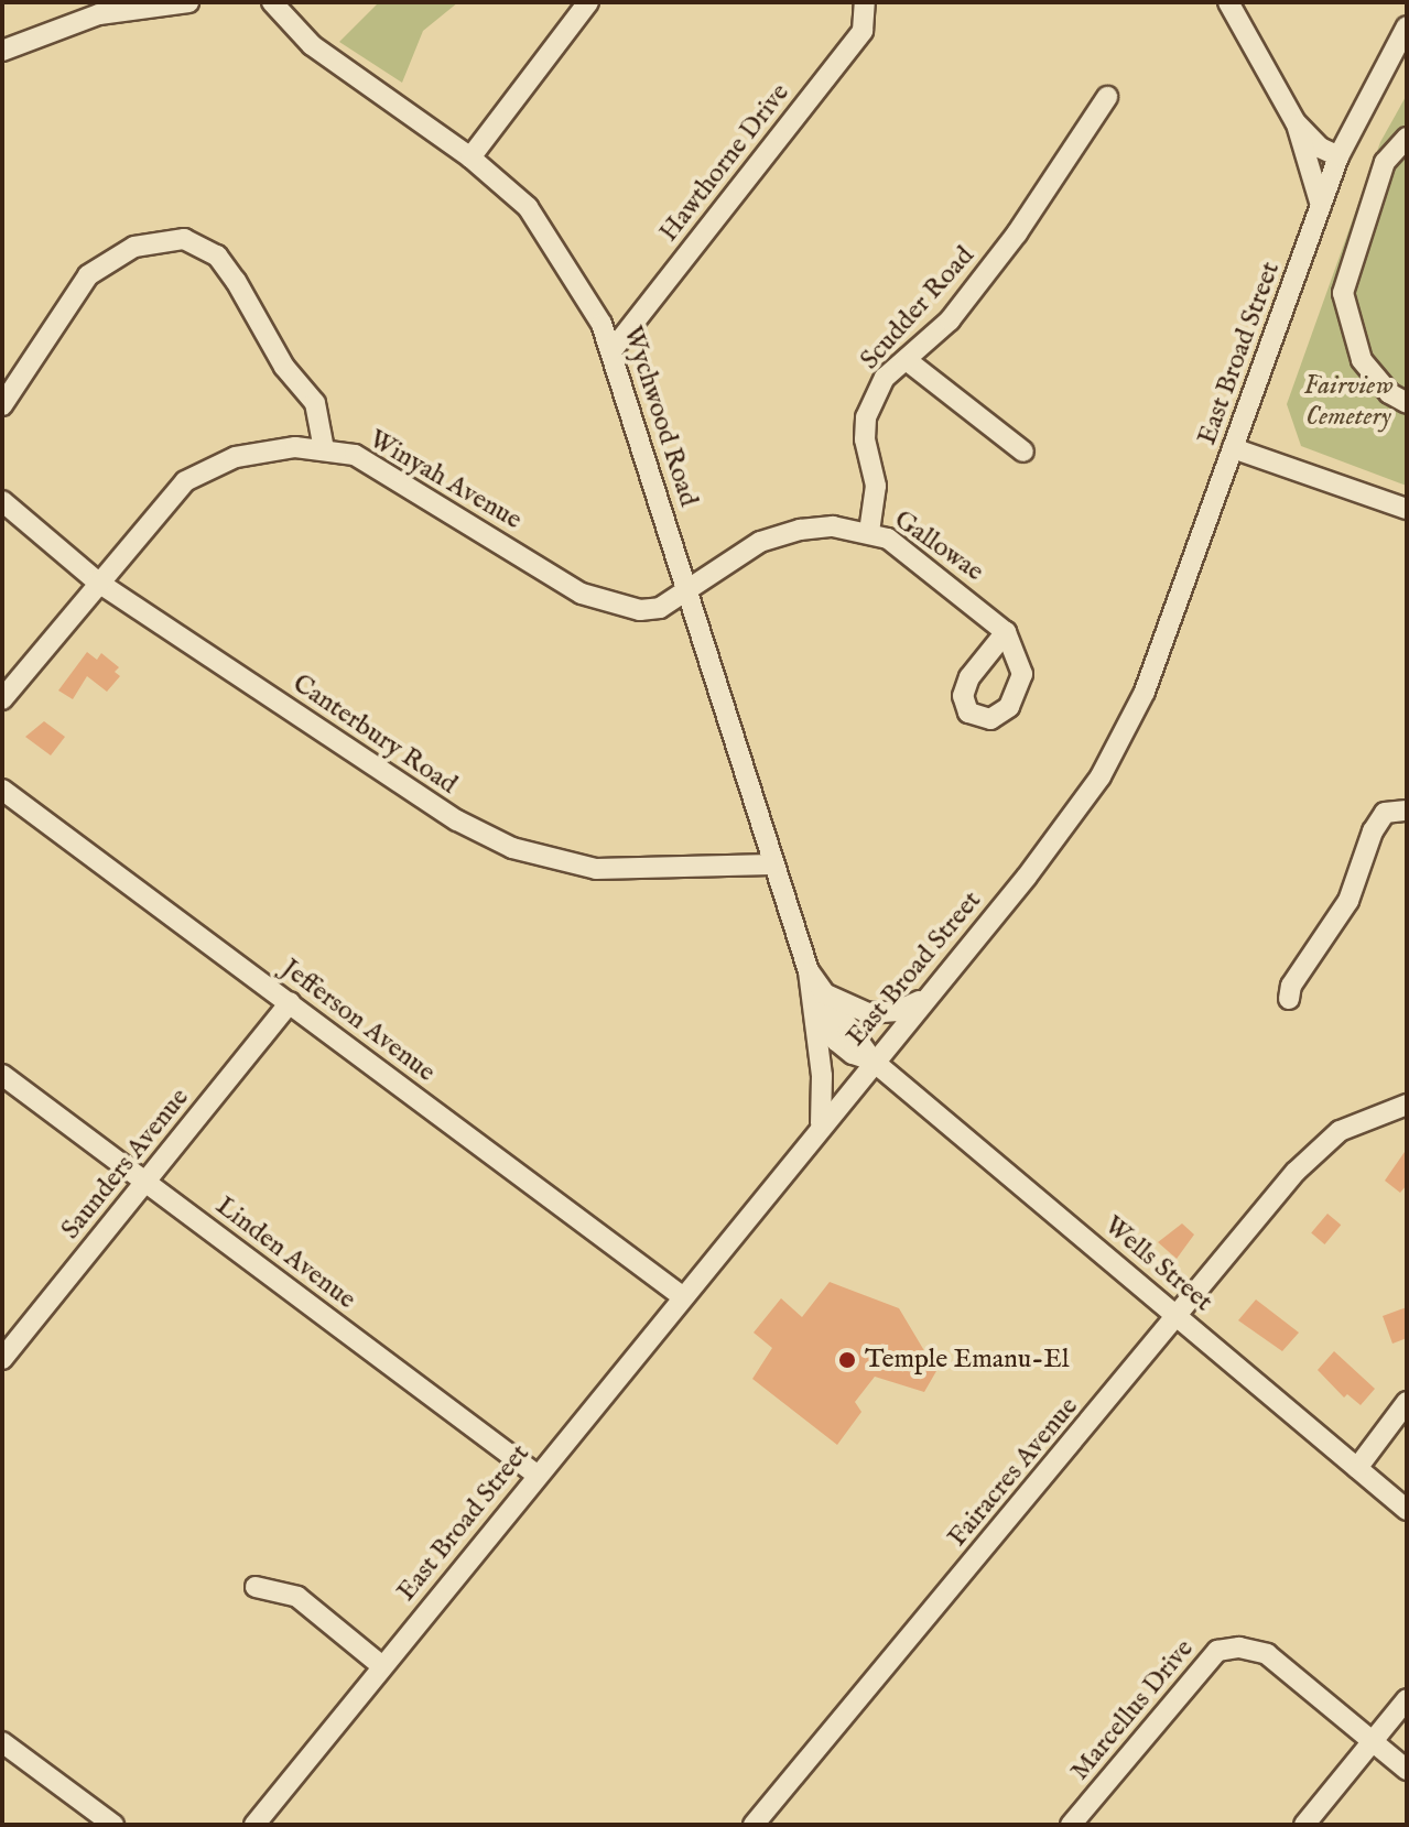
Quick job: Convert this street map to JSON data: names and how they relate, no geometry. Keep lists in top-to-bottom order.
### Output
{
  "streets": {
    "street": [
      "Hawthorne Drive",
      "Scudder Road",
      "East Broad Street",
      "Wychwood Road",
      "Winyah Avenue",
      "Gallowae",
      "Canterbury Road",
      "Jefferson Avenue",
      "Saunders Avenue",
      "Linden Avenue",
      "Wells Street",
      "Fairacres Avenue",
      "Marcellus Drive"
    ]
  },
  "crossings": [
    ["Hawthorne Drive", "Wychwood Road"],
    ["Scudder Road", "Gallowae"],
    ["East Broad Street", "Wychwood Road"],
    ["East Broad Street", "Jefferson Avenue"],
    ["East Broad Street", "Linden Avenue"],
    ["East Broad Street", "Wells Street"],
    ["Wychwood Road", "Winyah Avenue"],
    ["Wychwood Road", "Gallowae"],
    ["Wychwood Road", "Canterbury Road"],
    ["Wychwood Road", "Wells Street"],
    ["Winyah Avenue", "Gallowae"],
    ["Winyah Avenue", "Canterbury Road"],
    ["Jefferson Avenue", "Saunders Avenue"],
    ["Saunders Avenue", "Linden Avenue"],
    ["Wells Street", "Fairacres Avenue"]
  ],
  "parks": ["Fairview Cemetery"],
  "places": ["Temple Emanu-El"]
}
